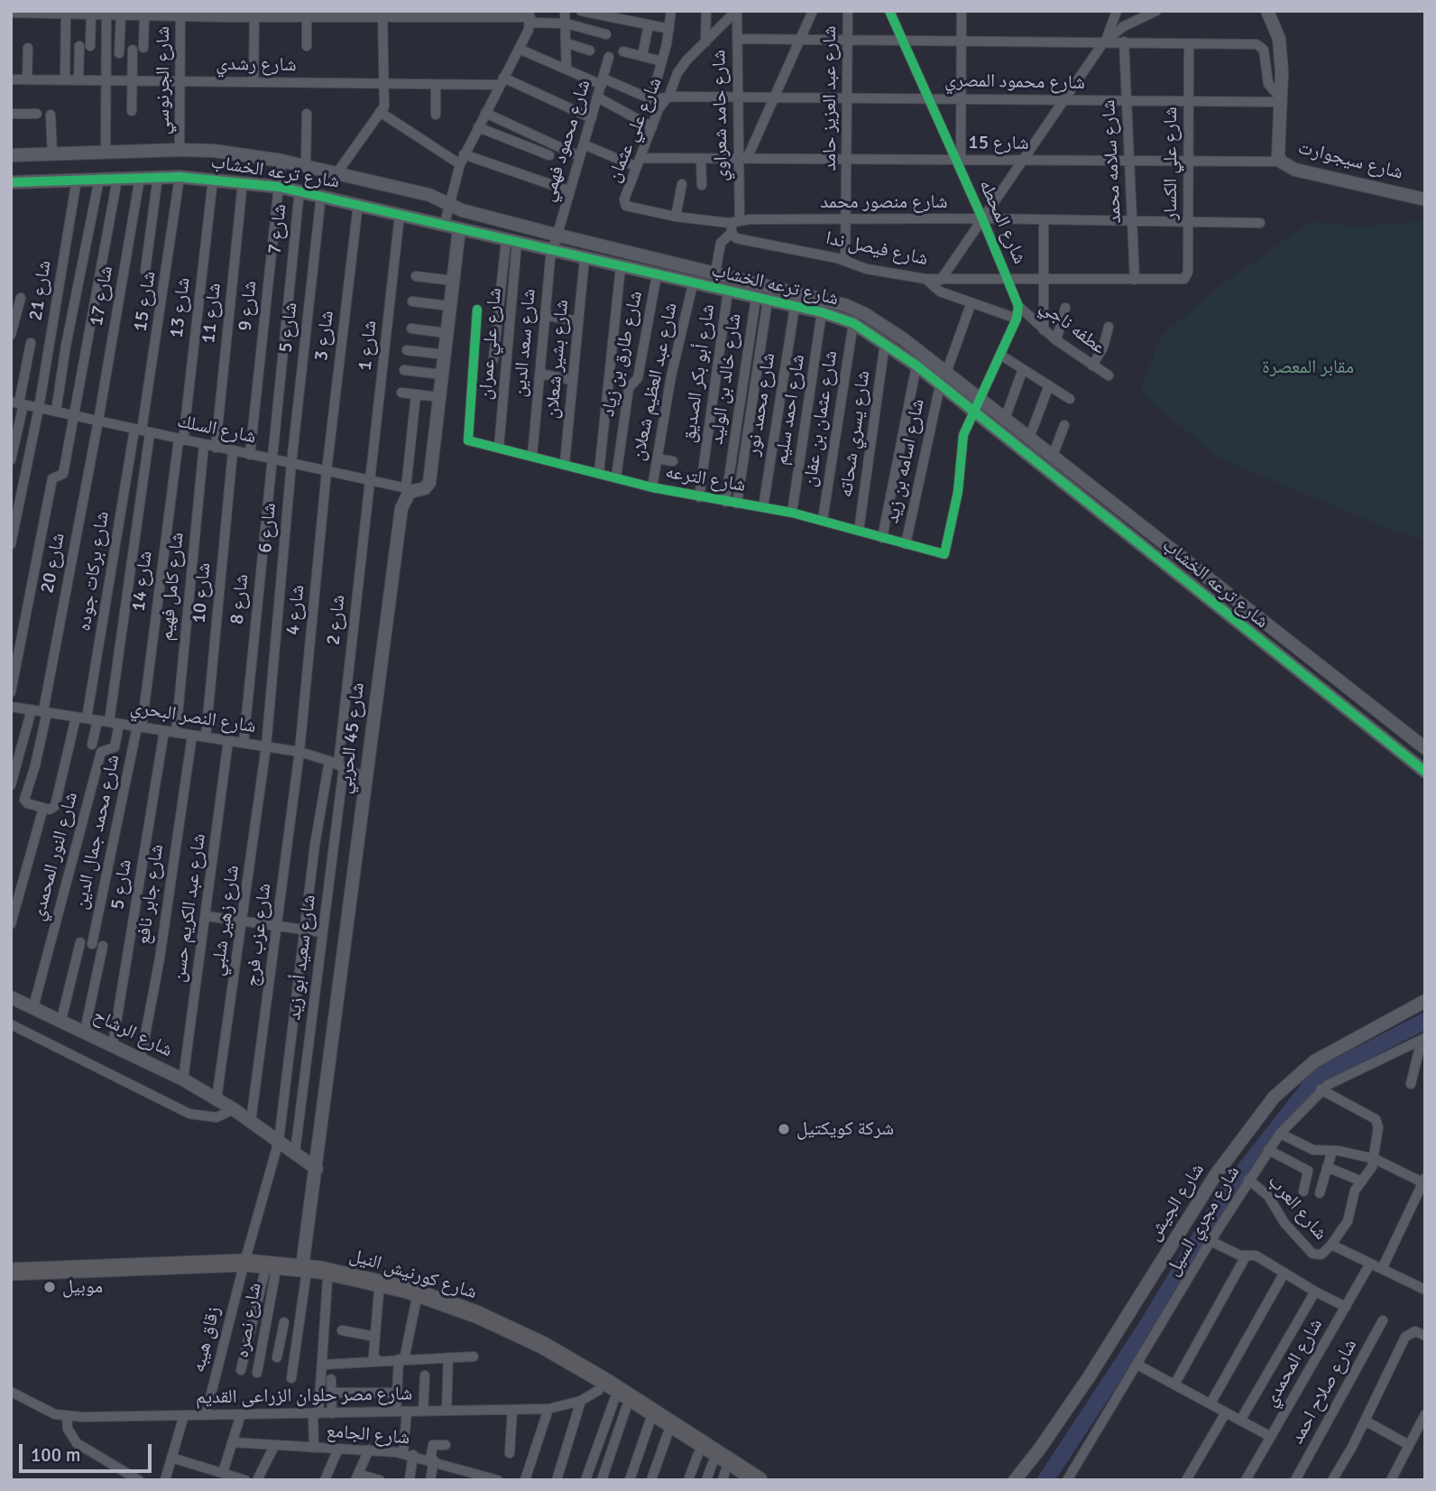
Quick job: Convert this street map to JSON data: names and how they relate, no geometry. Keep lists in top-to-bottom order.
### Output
{
  "streets": {
    "highway": ["شارع كورنيش النيل"],
    "street": [
      "شارع رشدي",
      "شارع الجرنوسي",
      "شارع محمود المصري",
      "شارع عبد العزيز حامد",
      "شارع حامد شعراوي",
      "شارع علي عثمان",
      "شارع محمود فهمي",
      "شارع 15",
      "شارع سيجوارت",
      "شارع سلامه محمد",
      "شارع علي الكسار",
      "شارع ترعه الخشاب",
      "شارع منصور محمد",
      "شارع المحطه",
      "شارع 7",
      "شارع فيصل ندا",
      "شارع 21",
      "شارع 17",
      "شارع 9",
      "شارع 13",
      "شارع 11",
      "شارع 5",
      "عطفه ناجي",
      "شارع 3",
      "شارع سعد الدين",
      "شارع علي عمران",
      "شارع 1",
      "شارع طارق بن زياد",
      "شارع بشير شعلان",
      "شارع أبو بكر الصديق",
      "شارع خالد بن الوليد",
      "شارع عبد العظيم شعلان",
      "شارع محمد نور",
      "شارع احمد سليم",
      "شارع عثمان بن عفان",
      "شارع السلك",
      "شارع يسري شحاته",
      "شارع اسامه بن زيد",
      "شارع الترعه",
      "شارع 6",
      "شارع 20",
      "شارع بركات جوده",
      "شارع 14",
      "شارع كامل فهيم",
      "شارع 10",
      "شارع 8",
      "شارع 4",
      "شارع 2",
      "شارع النصر البحري",
      "شارع 45 الحربي",
      "شارع محمد جمال الدين",
      "شارع النور المحمدي",
      "شارع جابر نافع",
      "شارع عبد الكريم حسن",
      "شارع زهير شلبي",
      "شارع عزب فرج",
      "شارع سعيد أبو زيد",
      "شارع الرشاح",
      "شارع الجيش",
      "شارع العرب",
      "شارع مجري السيل",
      "شارع نصره",
      "زقاق هيبه",
      "شارع المحمدي",
      "شارع صلاح احمد",
      "شارع مصر حلوان الزراعى القديم",
      "شارع الجامع"
    ]
  },
  "crossings": [
    ["شارع رشدي", "شارع الجرنوسي"],
    ["شارع الجرنوسي", "شارع ترعه الخشاب"],
    ["شارع محمود المصري", "شارع عبد العزيز حامد"],
    ["شارع محمود المصري", "شارع حامد شعراوي"],
    ["شارع محمود المصري", "شارع علي عثمان"],
    ["شارع محمود المصري", "شارع محمود فهمي"],
    ["شارع محمود المصري", "شارع سيجوارت"],
    ["شارع محمود المصري", "شارع سلامه محمد"],
    ["شارع محمود المصري", "شارع علي الكسار"],
    ["شارع محمود المصري", "شارع المحطه"],
    ["شارع عبد العزيز حامد", "شارع 15"],
    ["شارع عبد العزيز حامد", "شارع منصور محمد"],
    ["شارع عبد العزيز حامد", "شارع فيصل ندا"],
    ["شارع حامد شعراوي", "شارع علي عثمان"],
    ["شارع حامد شعراوي", "شارع 15"],
    ["شارع حامد شعراوي", "شارع منصور محمد"],
    ["شارع حامد شعراوي", "شارع فيصل ندا"],
    ["شارع علي عثمان", "شارع 15"],
    ["شارع علي عثمان", "شارع منصور محمد"],
    ["شارع محمود فهمي", "شارع ترعه الخشاب"],
    ["شارع محمود فهمي", "شارع سعد الدين"],
    ["شارع 15", "شارع سيجوارت"],
    ["شارع 15", "شارع سلامه محمد"],
    ["شارع 15", "شارع علي الكسار"],
    ["شارع 15", "شارع ترعه الخشاب"],
    ["شارع 15", "شارع المحطه"],
    ["شارع 15", "شارع السلك"],
    ["شارع 15", "شارع بركات جوده"],
    ["شارع سلامه محمد", "شارع منصور محمد"],
    ["شارع سلامه محمد", "شارع فيصل ندا"],
    ["شارع علي الكسار", "شارع منصور محمد"],
    ["شارع علي الكسار", "شارع فيصل ندا"],
    ["شارع ترعه الخشاب", "شارع المحطه"],
    ["شارع ترعه الخشاب", "شارع 7"],
    ["شارع ترعه الخشاب", "شارع 21"],
    ["شارع ترعه الخشاب", "شارع 17"],
    ["شارع ترعه الخشاب", "شارع 9"],
    ["شارع ترعه الخشاب", "شارع 13"],
    ["شارع ترعه الخشاب", "شارع 11"],
    ["شارع ترعه الخشاب", "شارع 5"],
    ["شارع ترعه الخشاب", "شارع 3"],
    ["شارع ترعه الخشاب", "شارع سعد الدين"],
    ["شارع ترعه الخشاب", "شارع علي عمران"],
    ["شارع ترعه الخشاب", "شارع 1"],
    ["شارع ترعه الخشاب", "شارع طارق بن زياد"],
    ["شارع ترعه الخشاب", "شارع بشير شعلان"],
    ["شارع ترعه الخشاب", "شارع أبو بكر الصديق"],
    ["شارع ترعه الخشاب", "شارع خالد بن الوليد"],
    ["شارع ترعه الخشاب", "شارع عبد العظيم شعلان"],
    ["شارع ترعه الخشاب", "شارع محمد نور"],
    ["شارع ترعه الخشاب", "شارع احمد سليم"],
    ["شارع ترعه الخشاب", "شارع عثمان بن عفان"],
    ["شارع ترعه الخشاب", "شارع يسري شحاته"],
    ["شارع ترعه الخشاب", "شارع اسامه بن زيد"],
    ["شارع ترعه الخشاب", "شارع 45 الحربي"],
    ["شارع منصور محمد", "شارع المحطه"],
    ["شارع منصور محمد", "شارع فيصل ندا"],
    ["شارع المحطه", "شارع فيصل ندا"],
    ["شارع المحطه", "عطفه ناجي"],
    ["شارع المحطه", "شارع الترعه"],
    ["شارع 7", "شارع السلك"],
    ["شارع 7", "شارع 8"],
    ["شارع 21", "شارع السلك"],
    ["شارع 17", "شارع السلك"],
    ["شارع 17", "شارع 20"],
    ["شارع 9", "شارع السلك"],
    ["شارع 13", "شارع السلك"],
    ["شارع 13", "شارع 14"],
    ["شارع 11", "شارع السلك"],
    ["شارع 5", "شارع السلك"],
    ["شارع 5", "شارع 6"],
    ["شارع 5", "شارع النصر البحري"],
    ["شارع 5", "شارع الرشاح"],
    ["شارع 3", "شارع السلك"],
    ["شارع 3", "شارع 4"],
    ["شارع سعد الدين", "شارع الترعه"],
    ["شارع علي عمران", "شارع الترعه"],
    ["شارع 1", "شارع السلك"],
    ["شارع 1", "شارع 2"],
    ["شارع طارق بن زياد", "شارع الترعه"],
    ["شارع بشير شعلان", "شارع الترعه"],
    ["شارع أبو بكر الصديق", "شارع الترعه"],
    ["شارع خالد بن الوليد", "شارع الترعه"],
    ["شارع عبد العظيم شعلان", "شارع الترعه"],
    ["شارع محمد نور", "شارع الترعه"],
    ["شارع احمد سليم", "شارع الترعه"],
    ["شارع عثمان بن عفان", "شارع الترعه"],
    ["شارع السلك", "شارع 6"],
    ["شارع السلك", "شارع 20"],
    ["شارع السلك", "شارع بركات جوده"],
    ["شارع السلك", "شارع 14"],
    ["شارع السلك", "شارع كامل فهيم"],
    ["شارع السلك", "شارع 10"],
    ["شارع السلك", "شارع 8"],
    ["شارع السلك", "شارع 4"],
    ["شارع السلك", "شارع 2"],
    ["شارع السلك", "شارع 45 الحربي"],
    ["شارع يسري شحاته", "شارع الترعه"],
    ["شارع اسامه بن زيد", "شارع الترعه"],
    ["شارع 6", "شارع النصر البحري"],
    ["شارع 6", "شارع زهير شلبي"],
    ["شارع 20", "شارع النصر البحري"],
    ["شارع بركات جوده", "شارع النصر البحري"],
    ["شارع 14", "شارع النصر البحري"],
    ["شارع 14", "شارع محمد جمال الدين"],
    ["شارع كامل فهيم", "شارع النصر البحري"],
    ["شارع 10", "شارع النصر البحري"],
    ["شارع 8", "شارع النصر البحري"],
    ["شارع 4", "شارع النصر البحري"],
    ["شارع 4", "شارع عزب فرج"],
    ["شارع 2", "شارع النصر البحري"],
    ["شارع 2", "شارع سعيد أبو زيد"],
    ["شارع 2", "زقاق هيبه"],
    ["شارع النصر البحري", "شارع 45 الحربي"],
    ["شارع النصر البحري", "شارع محمد جمال الدين"],
    ["شارع النصر البحري", "شارع النور المحمدي"],
    ["شارع النصر البحري", "شارع جابر نافع"],
    ["شارع النصر البحري", "شارع عبد الكريم حسن"],
    ["شارع النصر البحري", "شارع زهير شلبي"],
    ["شارع النصر البحري", "شارع عزب فرج"],
    ["شارع النصر البحري", "شارع سعيد أبو زيد"],
    ["شارع النصر البحري", "زقاق هيبه"],
    ["شارع 45 الحربي", "شارع الرشاح"],
    ["شارع 45 الحربي", "شارع كورنيش النيل"],
    ["شارع النور المحمدي", "شارع الرشاح"],
    ["شارع جابر نافع", "شارع الرشاح"],
    ["شارع عبد الكريم حسن", "شارع الرشاح"],
    ["شارع زهير شلبي", "شارع الرشاح"],
    ["شارع عزب فرج", "شارع الرشاح"],
    ["شارع سعيد أبو زيد", "شارع الرشاح"],
    ["شارع سعيد أبو زيد", "زقاق هيبه"],
    ["شارع الرشاح", "زقاق هيبه"],
    ["شارع العرب", "شارع مجري السيل"],
    ["شارع كورنيش النيل", "شارع نصره"],
    ["شارع كورنيش النيل", "زقاق هيبه"],
    ["شارع كورنيش النيل", "شارع مصر حلوان الزراعى القديم"],
    ["زقاق هيبه", "شارع مصر حلوان الزراعى القديم"]
  ],
  "parks": ["مقابر المعصرة"],
  "places": ["شركة كويكتيل", "موبيل"],
  "scale_bar": "100 m"
}
